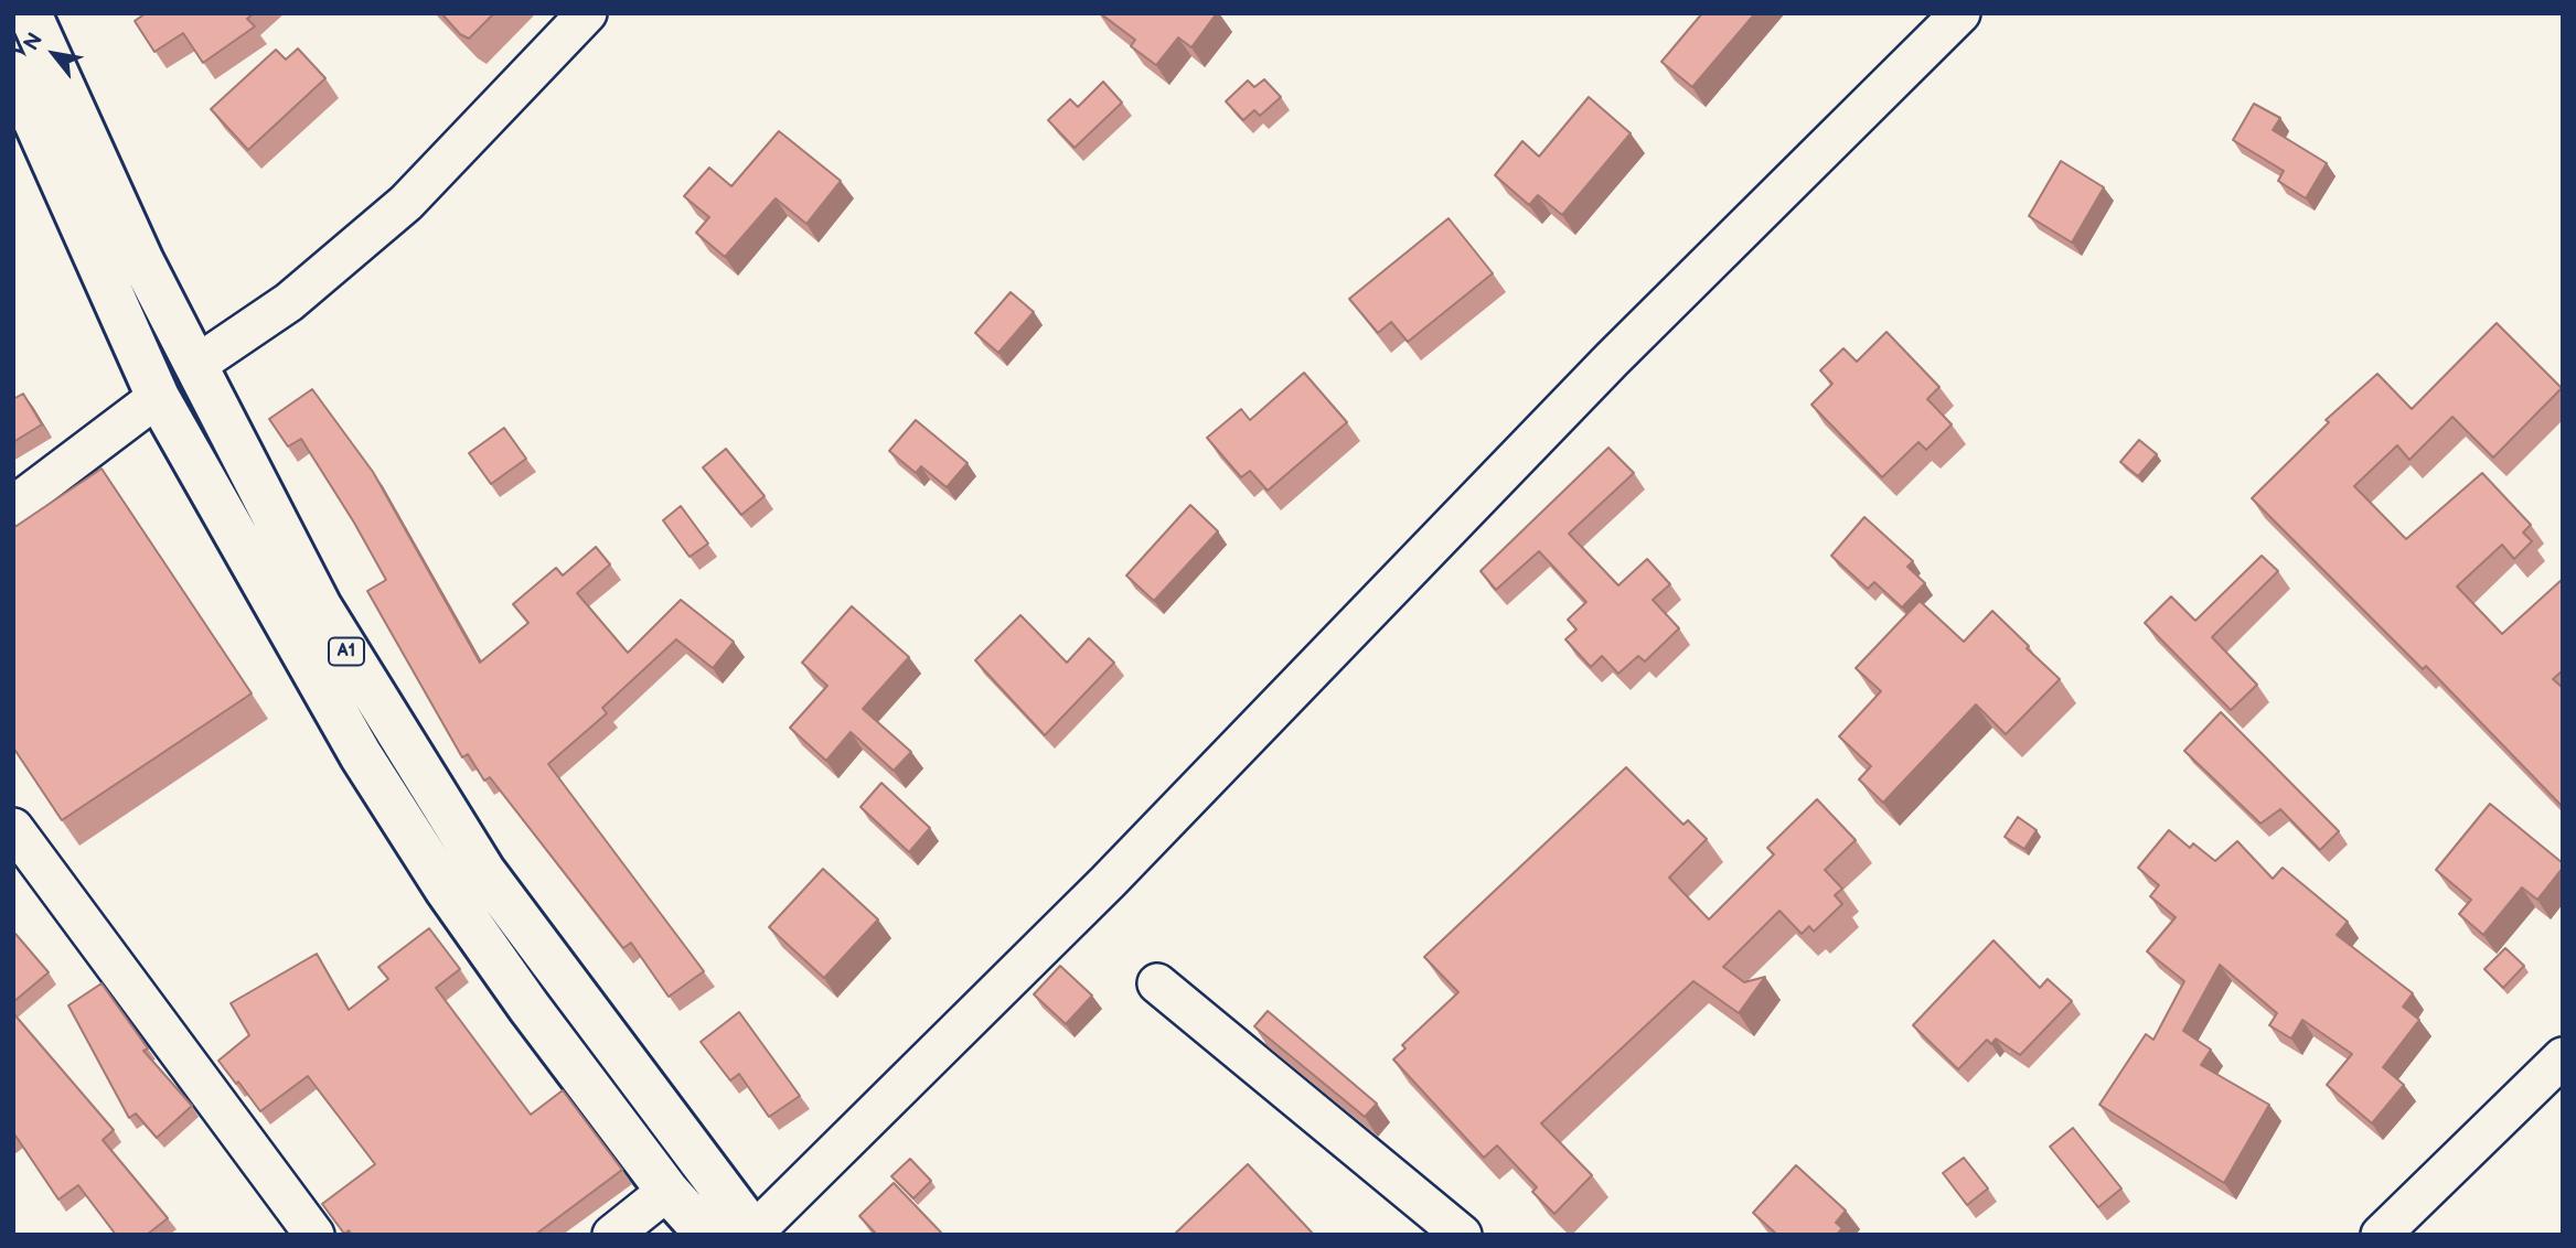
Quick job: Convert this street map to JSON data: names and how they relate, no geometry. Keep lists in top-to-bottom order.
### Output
{
  "streets": {
    "highway": ["A1"]
  },
  "north": "top left"
}
